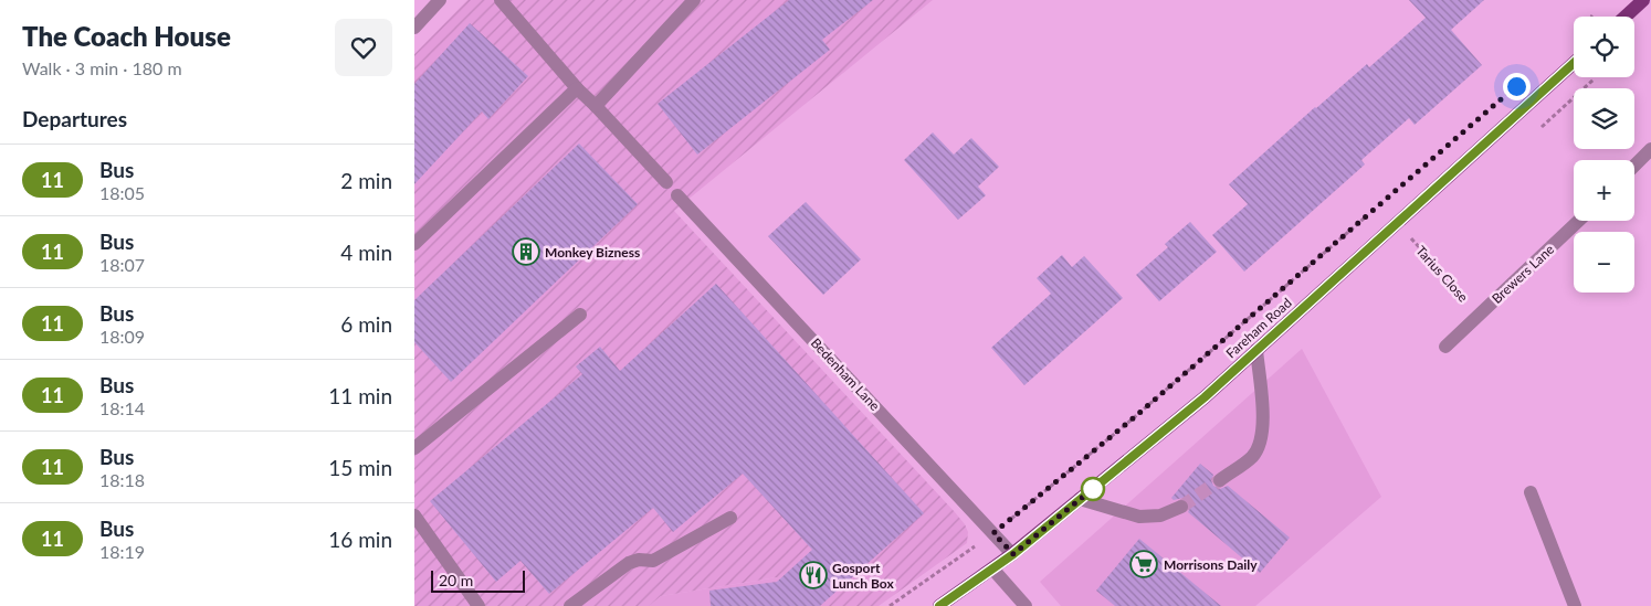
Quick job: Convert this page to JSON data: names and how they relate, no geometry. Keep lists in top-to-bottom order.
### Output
{
  "streets": {
    "main road": ["Fareham Road"],
    "street": ["Tarius Close", "Brewers Lane", "Bedenham Lane"]
  },
  "crossings": [
    ["Tarius Close", "Brewers Lane"],
    ["Tarius Close", "Fareham Road"],
    ["Fareham Road", "Bedenham Lane"]
  ],
  "places": {
    "building": ["Monkey Bizness"],
    "supermarket": ["Morrisons Daily"],
    "restaurant": ["Gosport Lunch Box"]
  },
  "lines": ["bus line 11"],
  "scale_bar": "20 m",
  "page": {
    "heading": [
      ["The Coach House", "Walk · 3 min · 180 m"],
      "Departures"
    ],
    "map_buttons": ["+", "−"],
    "list": [
      {
        "mark": "11",
        "name": "Bus",
        "note": "18:05",
        "value": "2 min"
      },
      {
        "mark": "11",
        "name": "Bus",
        "note": "18:07",
        "value": "4 min"
      },
      {
        "mark": "11",
        "name": "Bus",
        "note": "18:09",
        "value": "6 min"
      },
      {
        "mark": "11",
        "name": "Bus",
        "note": "18:14",
        "value": "11 min"
      },
      {
        "mark": "11",
        "name": "Bus",
        "note": "18:18",
        "value": "15 min"
      },
      {
        "mark": "11",
        "name": "Bus",
        "note": "18:19",
        "value": "16 min"
      }
    ],
    "scale": "20 m"
  }
}
